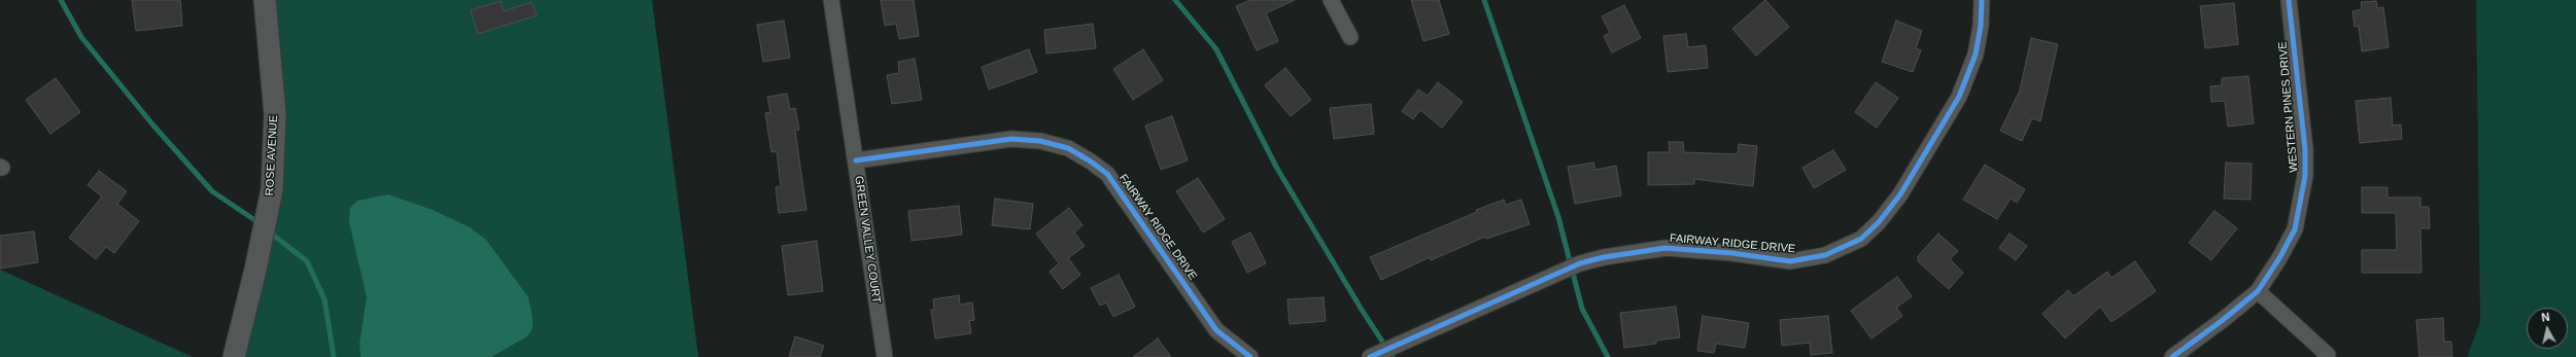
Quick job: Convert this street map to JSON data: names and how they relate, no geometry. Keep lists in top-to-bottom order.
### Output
{
  "streets": {
    "street": [
      "WESTERN PINES DRIVE",
      "ROSE AVENUE",
      "FAIRWAY RIDGE DRIVE",
      "GREEN VALLEY COURT"
    ]
  },
  "crossings": [
    ["FAIRWAY RIDGE DRIVE", "GREEN VALLEY COURT"]
  ],
  "north": "top"
}
